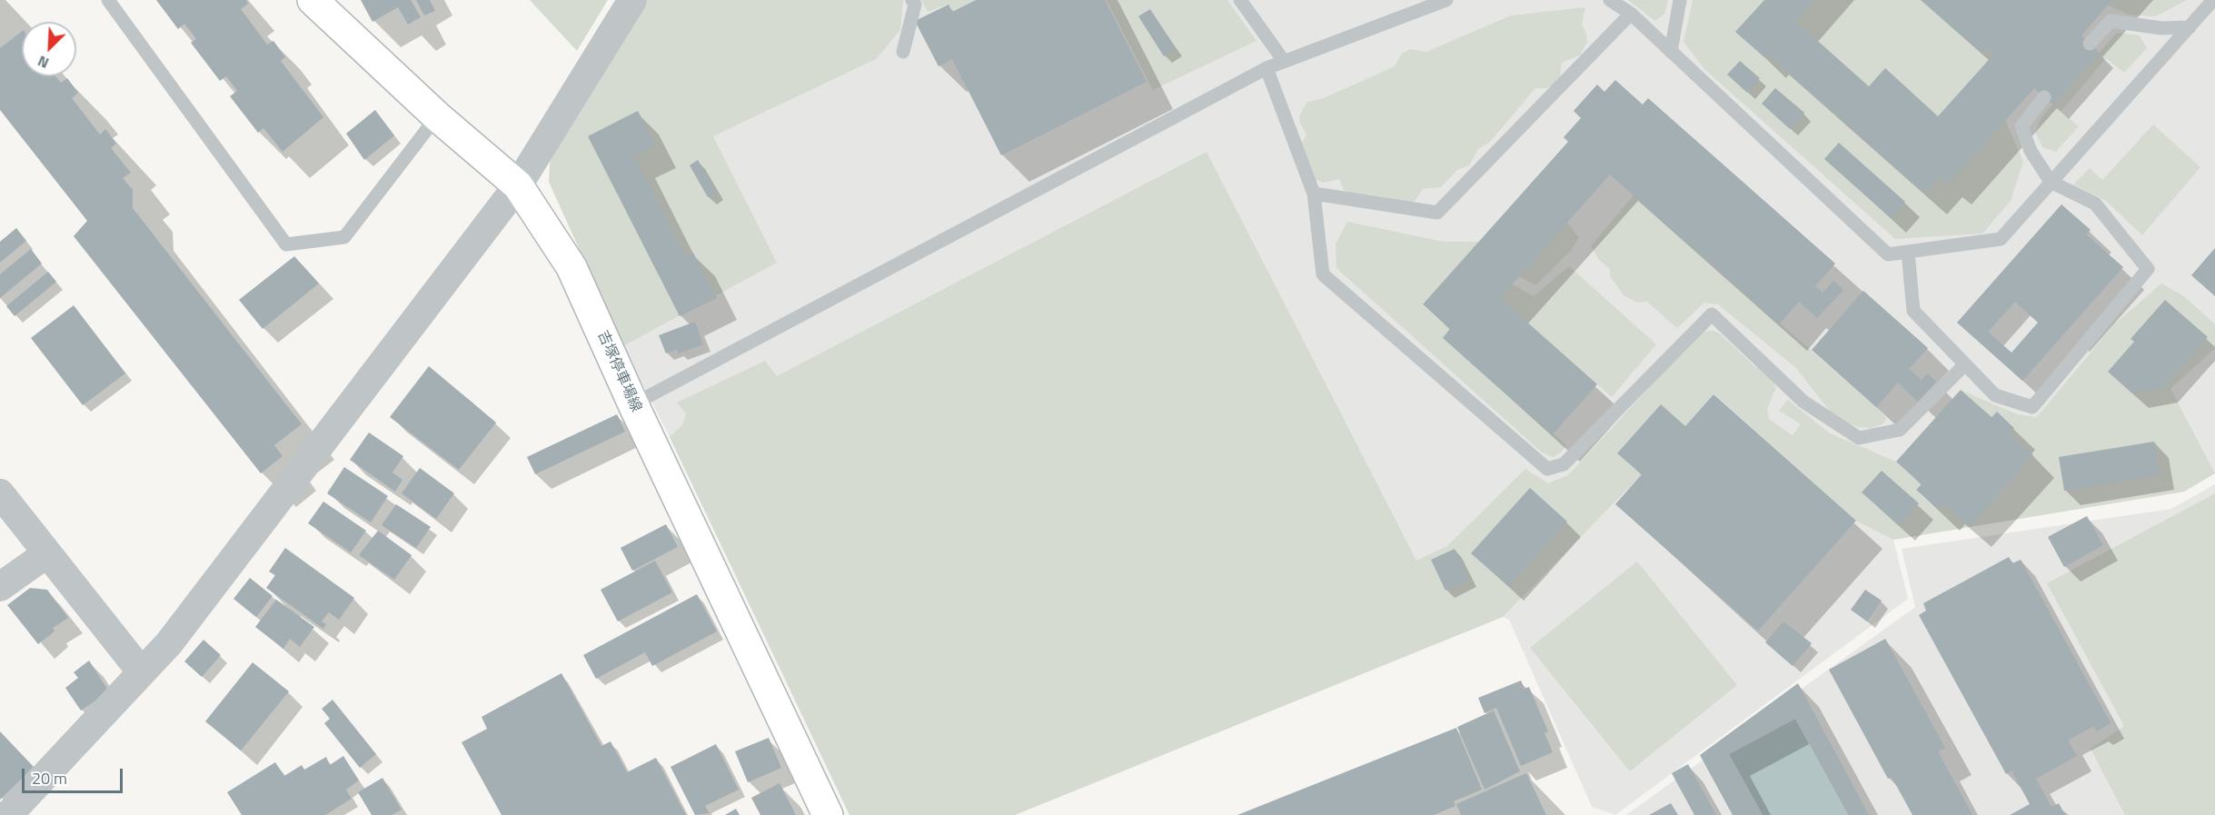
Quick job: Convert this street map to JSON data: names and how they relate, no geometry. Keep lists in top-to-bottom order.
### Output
{
  "streets": {
    "main road": ["吉塚停車場線"]
  },
  "scale_bar": "20 m",
  "north": "bottom left"
}
